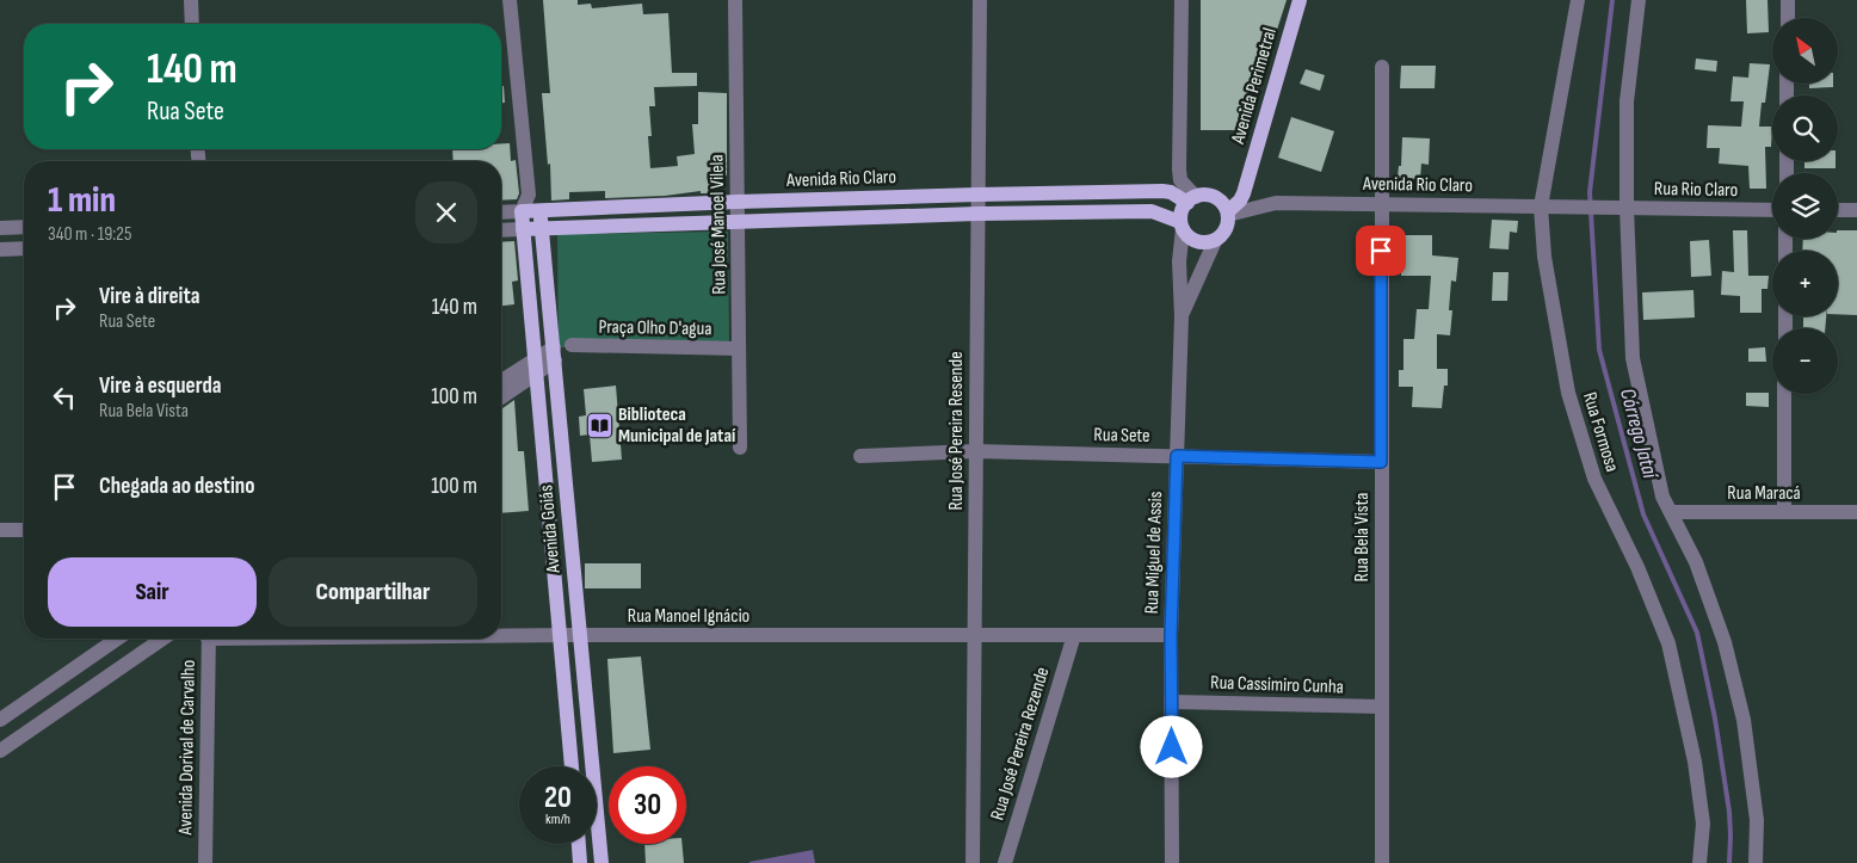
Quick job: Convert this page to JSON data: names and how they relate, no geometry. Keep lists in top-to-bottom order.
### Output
{
  "streets": {
    "main road": ["Avenida Perimetral", "Avenida Rio Claro", "Avenida Goiás"],
    "street": [
      "Rua Rio Claro",
      "Rua José Manoel Vilela",
      "Praça Olho D'agua",
      "Rua José Pereira Resende",
      "Rua Formosa",
      "Rua Sete",
      "Rua Maracá",
      "Rua Bela Vista",
      "Rua Miguel de Assis",
      "Rua Manoel Ignácio",
      "Rua Cassimiro Cunha",
      "Rua José Pereira Rezende",
      "Avenida Dorival de Carvalho"
    ]
  },
  "crossings": [
    ["Avenida Perimetral", "Avenida Rio Claro"],
    ["Avenida Perimetral", "Rua Miguel de Assis"],
    ["Avenida Rio Claro", "Rua Rio Claro"],
    ["Avenida Rio Claro", "Rua José Manoel Vilela"],
    ["Avenida Rio Claro", "Rua José Pereira Resende"],
    ["Avenida Rio Claro", "Rua Formosa"],
    ["Avenida Rio Claro", "Avenida Goiás"],
    ["Avenida Rio Claro", "Rua Bela Vista"],
    ["Avenida Rio Claro", "Rua Miguel de Assis"],
    ["Rua José Manoel Vilela", "Praça Olho D'agua"],
    ["Rua José Pereira Resende", "Rua Sete"],
    ["Rua José Pereira Resende", "Rua Manoel Ignácio"],
    ["Rua Sete", "Rua Bela Vista"],
    ["Rua Sete", "Rua Miguel de Assis"],
    ["Avenida Goiás", "Rua Manoel Ignácio"],
    ["Rua Bela Vista", "Rua Cassimiro Cunha"],
    ["Rua Miguel de Assis", "Rua Manoel Ignácio"],
    ["Rua Miguel de Assis", "Rua Cassimiro Cunha"],
    ["Rua Manoel Ignácio", "Rua José Pereira Rezende"]
  ],
  "water": ["Córrego Jataí"],
  "places": {
    "library": ["Biblioteca Municipal de Jataí"]
  },
  "north": "top left",
  "page": {
    "map_buttons": ["+", "−"],
    "turn": ["140 m", "Rua Sete"],
    "heading": ["1 min", "340 m · 19:25"],
    "list": [
      {
        "name": "Vire à direita",
        "note": "Rua Sete",
        "value": "140 m"
      },
      {
        "name": "Vire à esquerda",
        "note": "Rua Bela Vista",
        "value": "100 m"
      },
      {
        "name": "Chegada ao destino",
        "value": "100 m"
      }
    ],
    "buttons": ["Sair", "Compartilhar"],
    "speed": "20 km/h",
    "limit": "30"
  }
}
